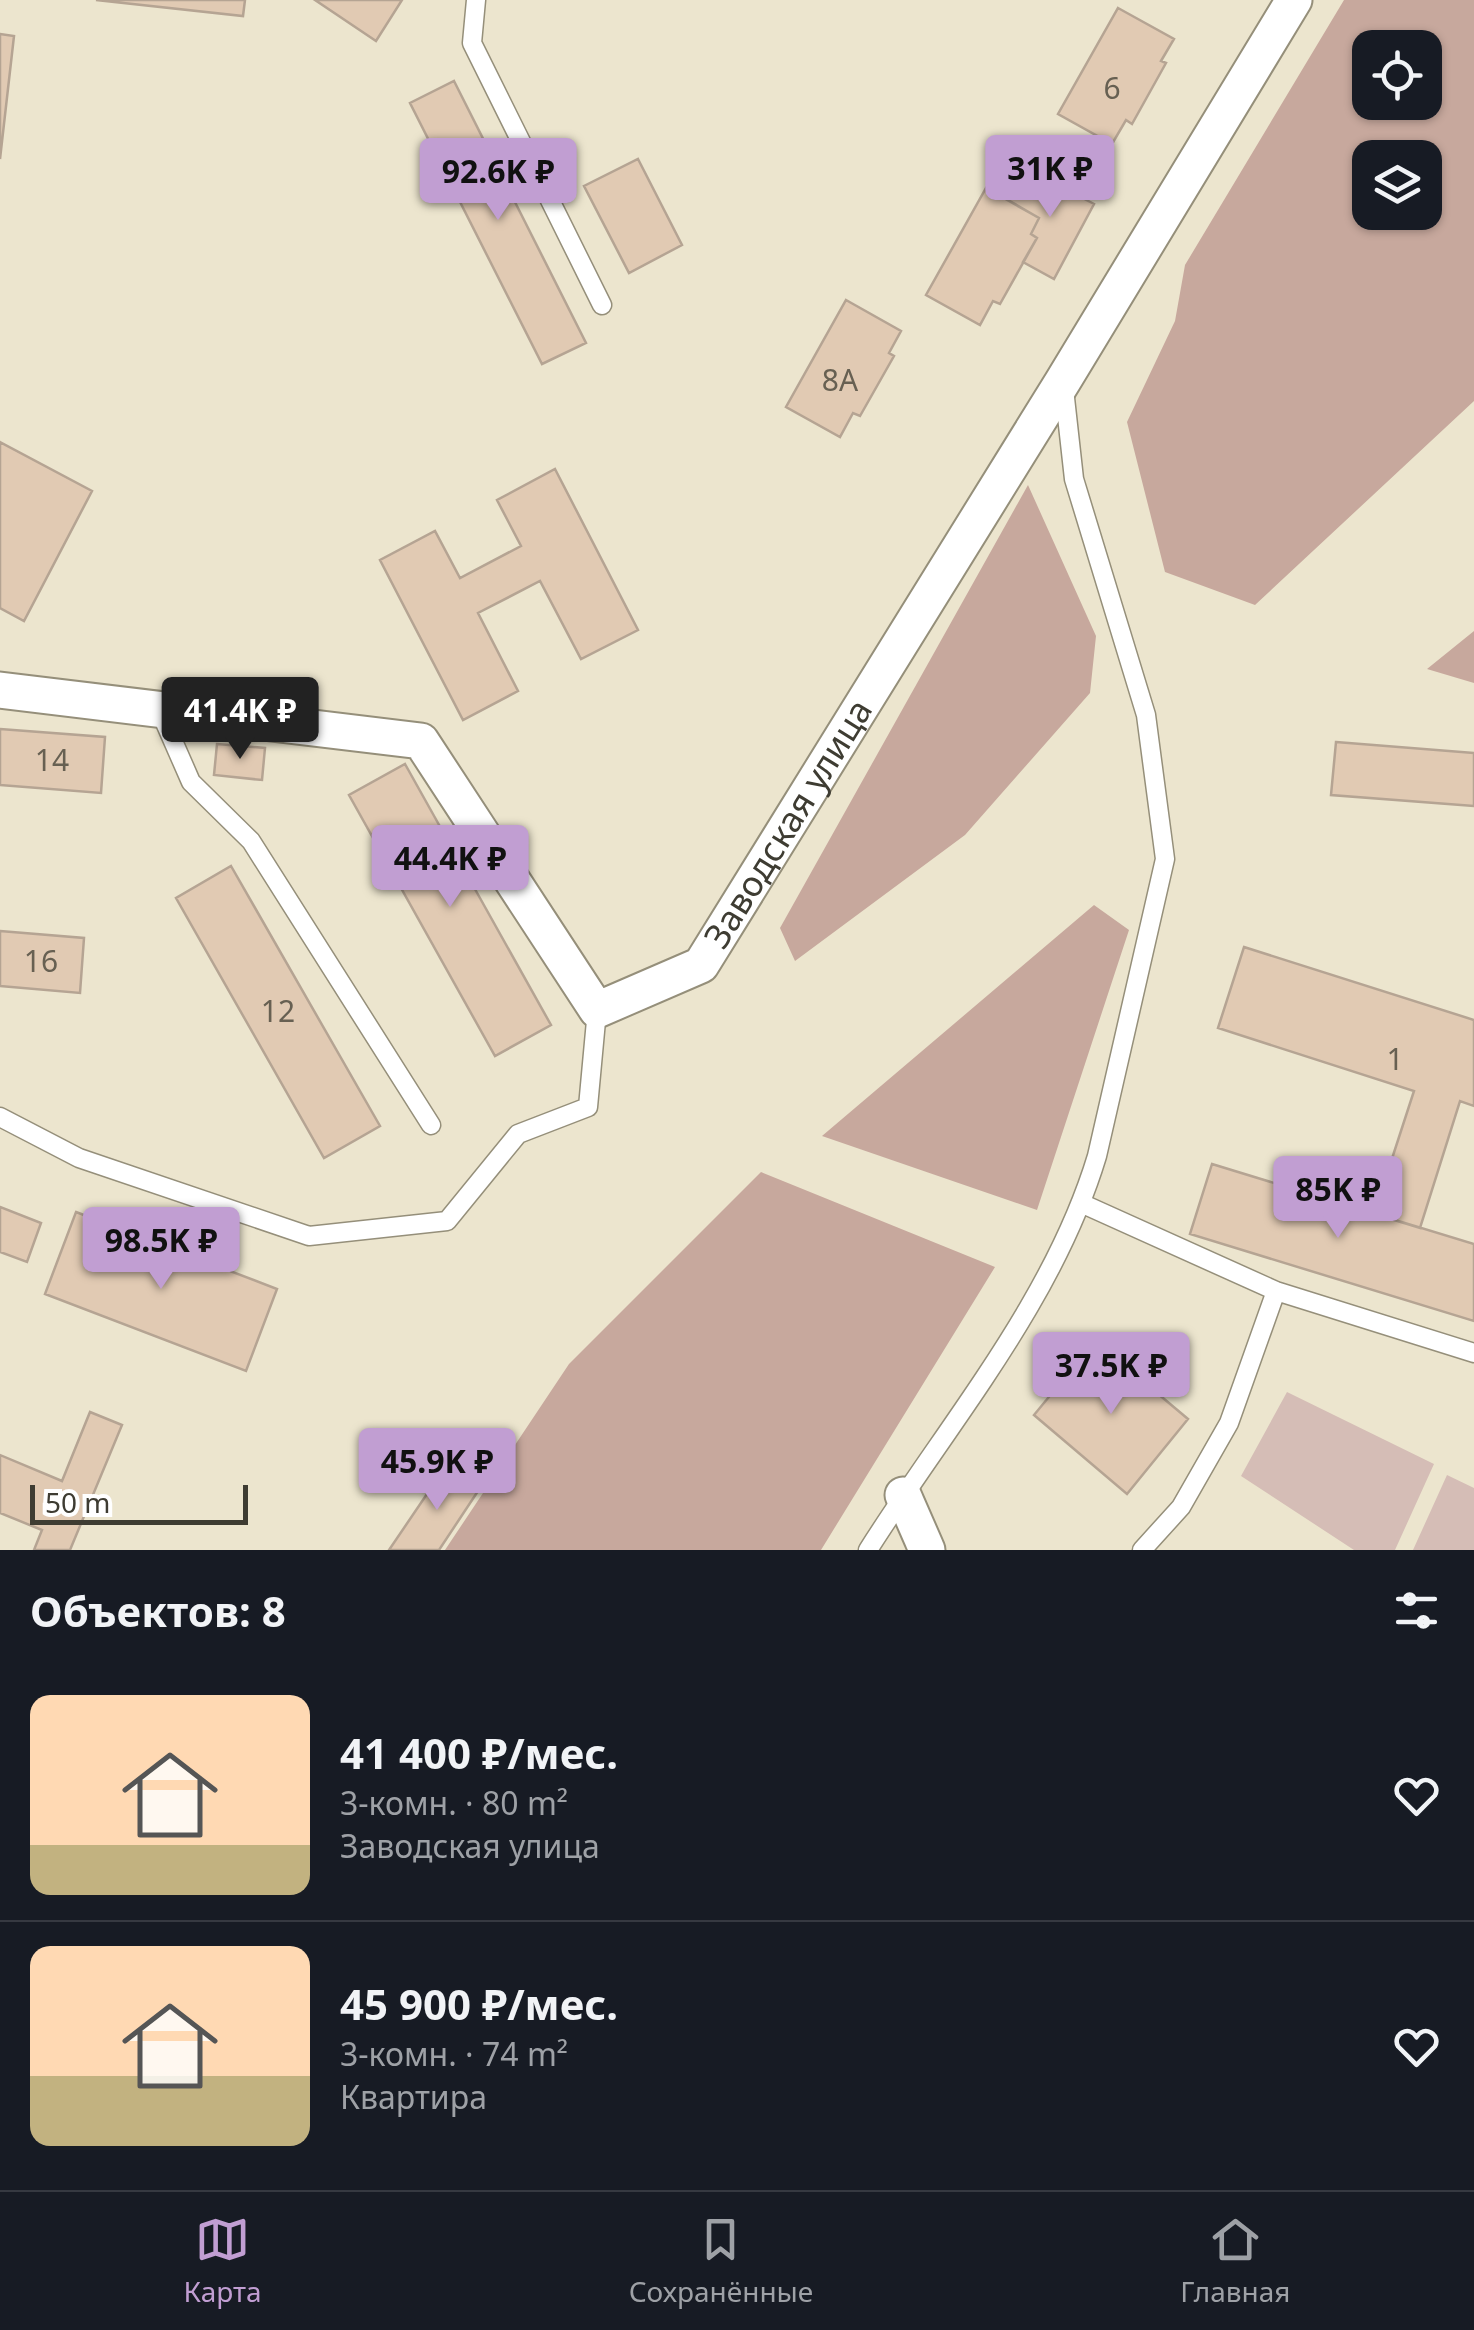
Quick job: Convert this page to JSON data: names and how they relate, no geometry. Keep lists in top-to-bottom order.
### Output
{
  "streets": {
    "street": ["Заводская улица"]
  },
  "house_numbers": [
    "6",
    "8А",
    "14",
    "16",
    "12",
    "1"
  ],
  "scale_bar": "50 m",
  "page": {
    "price": [
      "31K ₽",
      "92.6K ₽",
      "41.4K ₽",
      "44.4K ₽",
      "85K ₽",
      "98.5K ₽",
      "37.5K ₽",
      "45.9K ₽"
    ],
    "scale": "50 m",
    "heading": "Объектов: 8",
    "list": [
      {
        "name": "41 400 ₽/мес.",
        "note": "3-комн. · 80 m² · Заводская улица"
      },
      {
        "name": "45 900 ₽/мес.",
        "note": "3-комн. · 74 m² · Квартира"
      }
    ],
    "tabs": ["Карта", "Сохранённые", "Главная"]
  }
}
